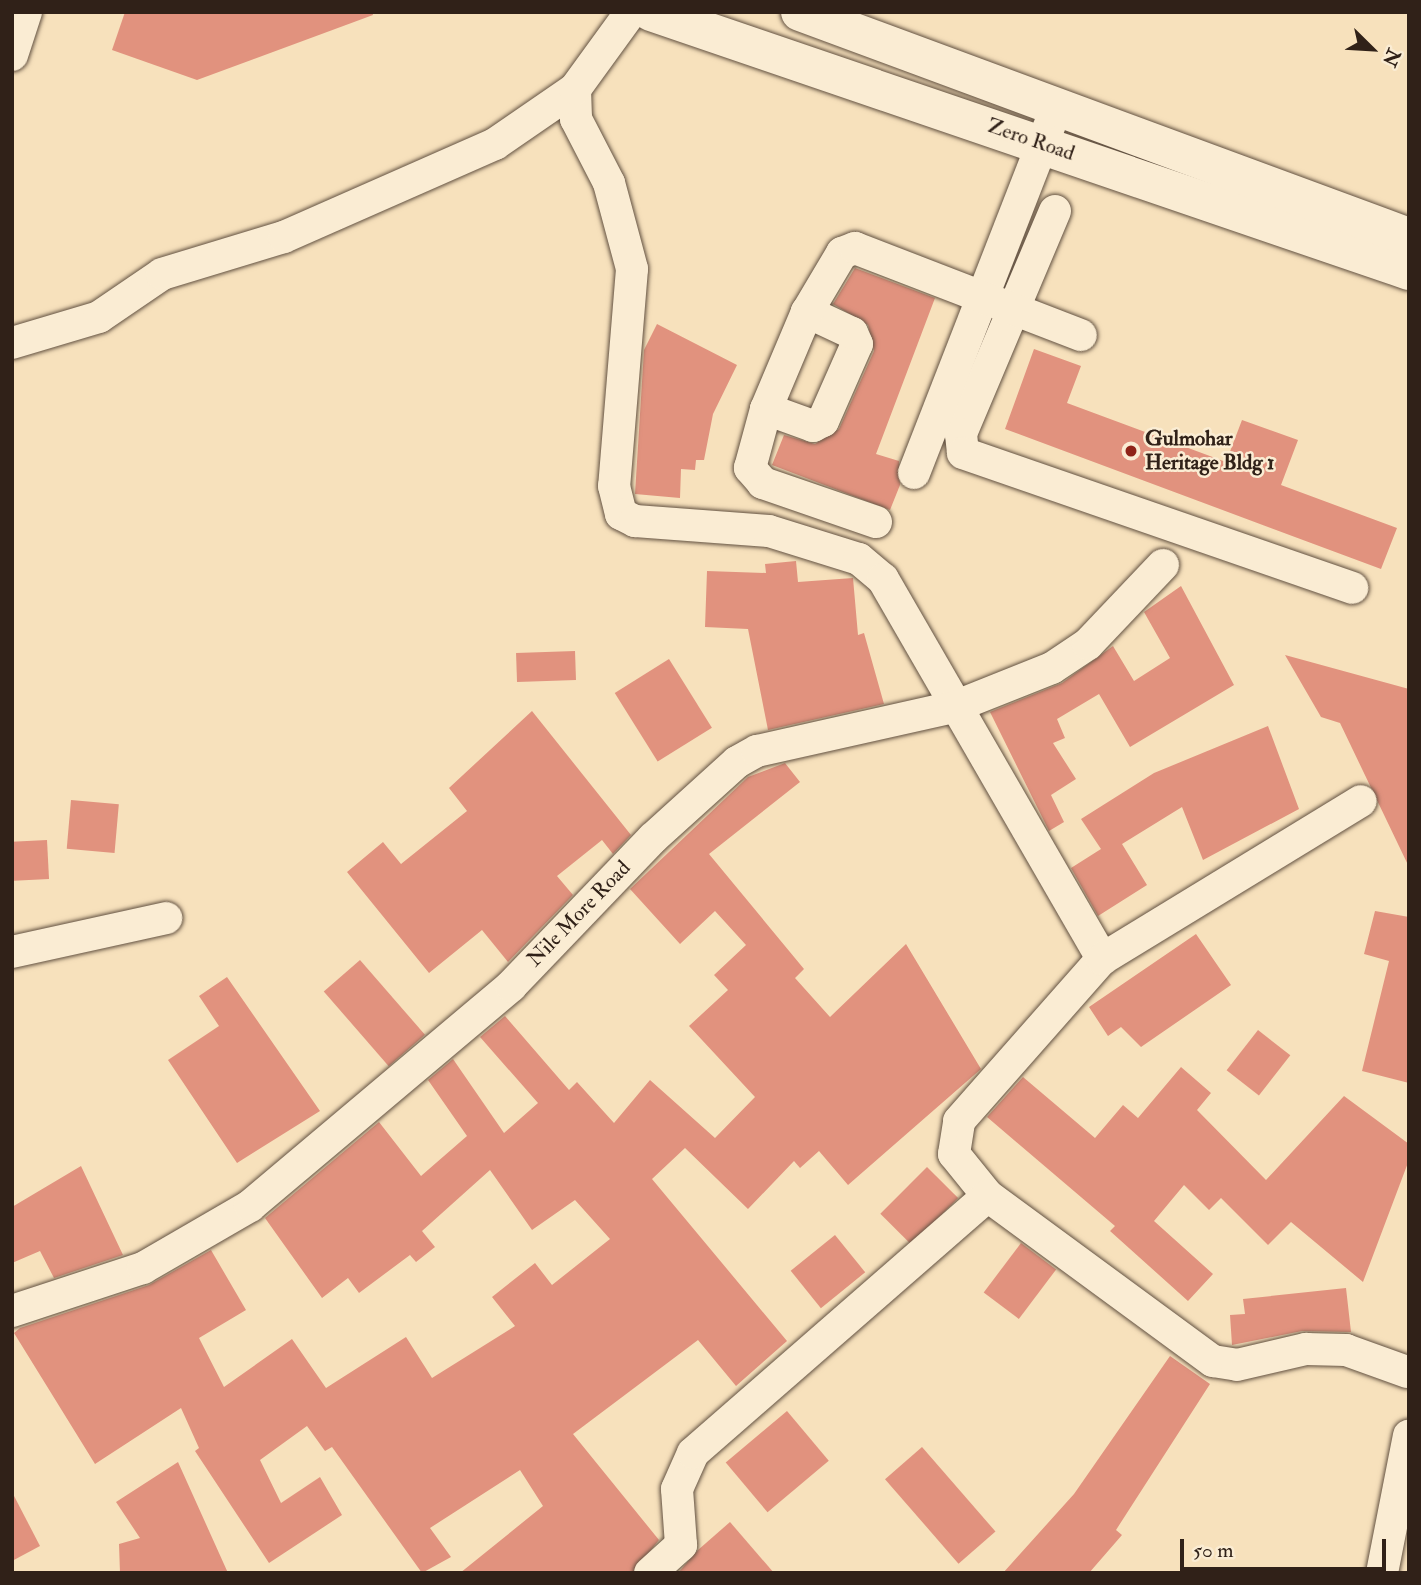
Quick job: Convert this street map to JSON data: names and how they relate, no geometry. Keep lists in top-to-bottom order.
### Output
{
  "streets": {
    "street": ["Zero Road", "Nile More Road"]
  },
  "places": ["Gulmohar Heritage Bldg 1"],
  "scale_bar": "50 m",
  "north": "bottom right"
}
